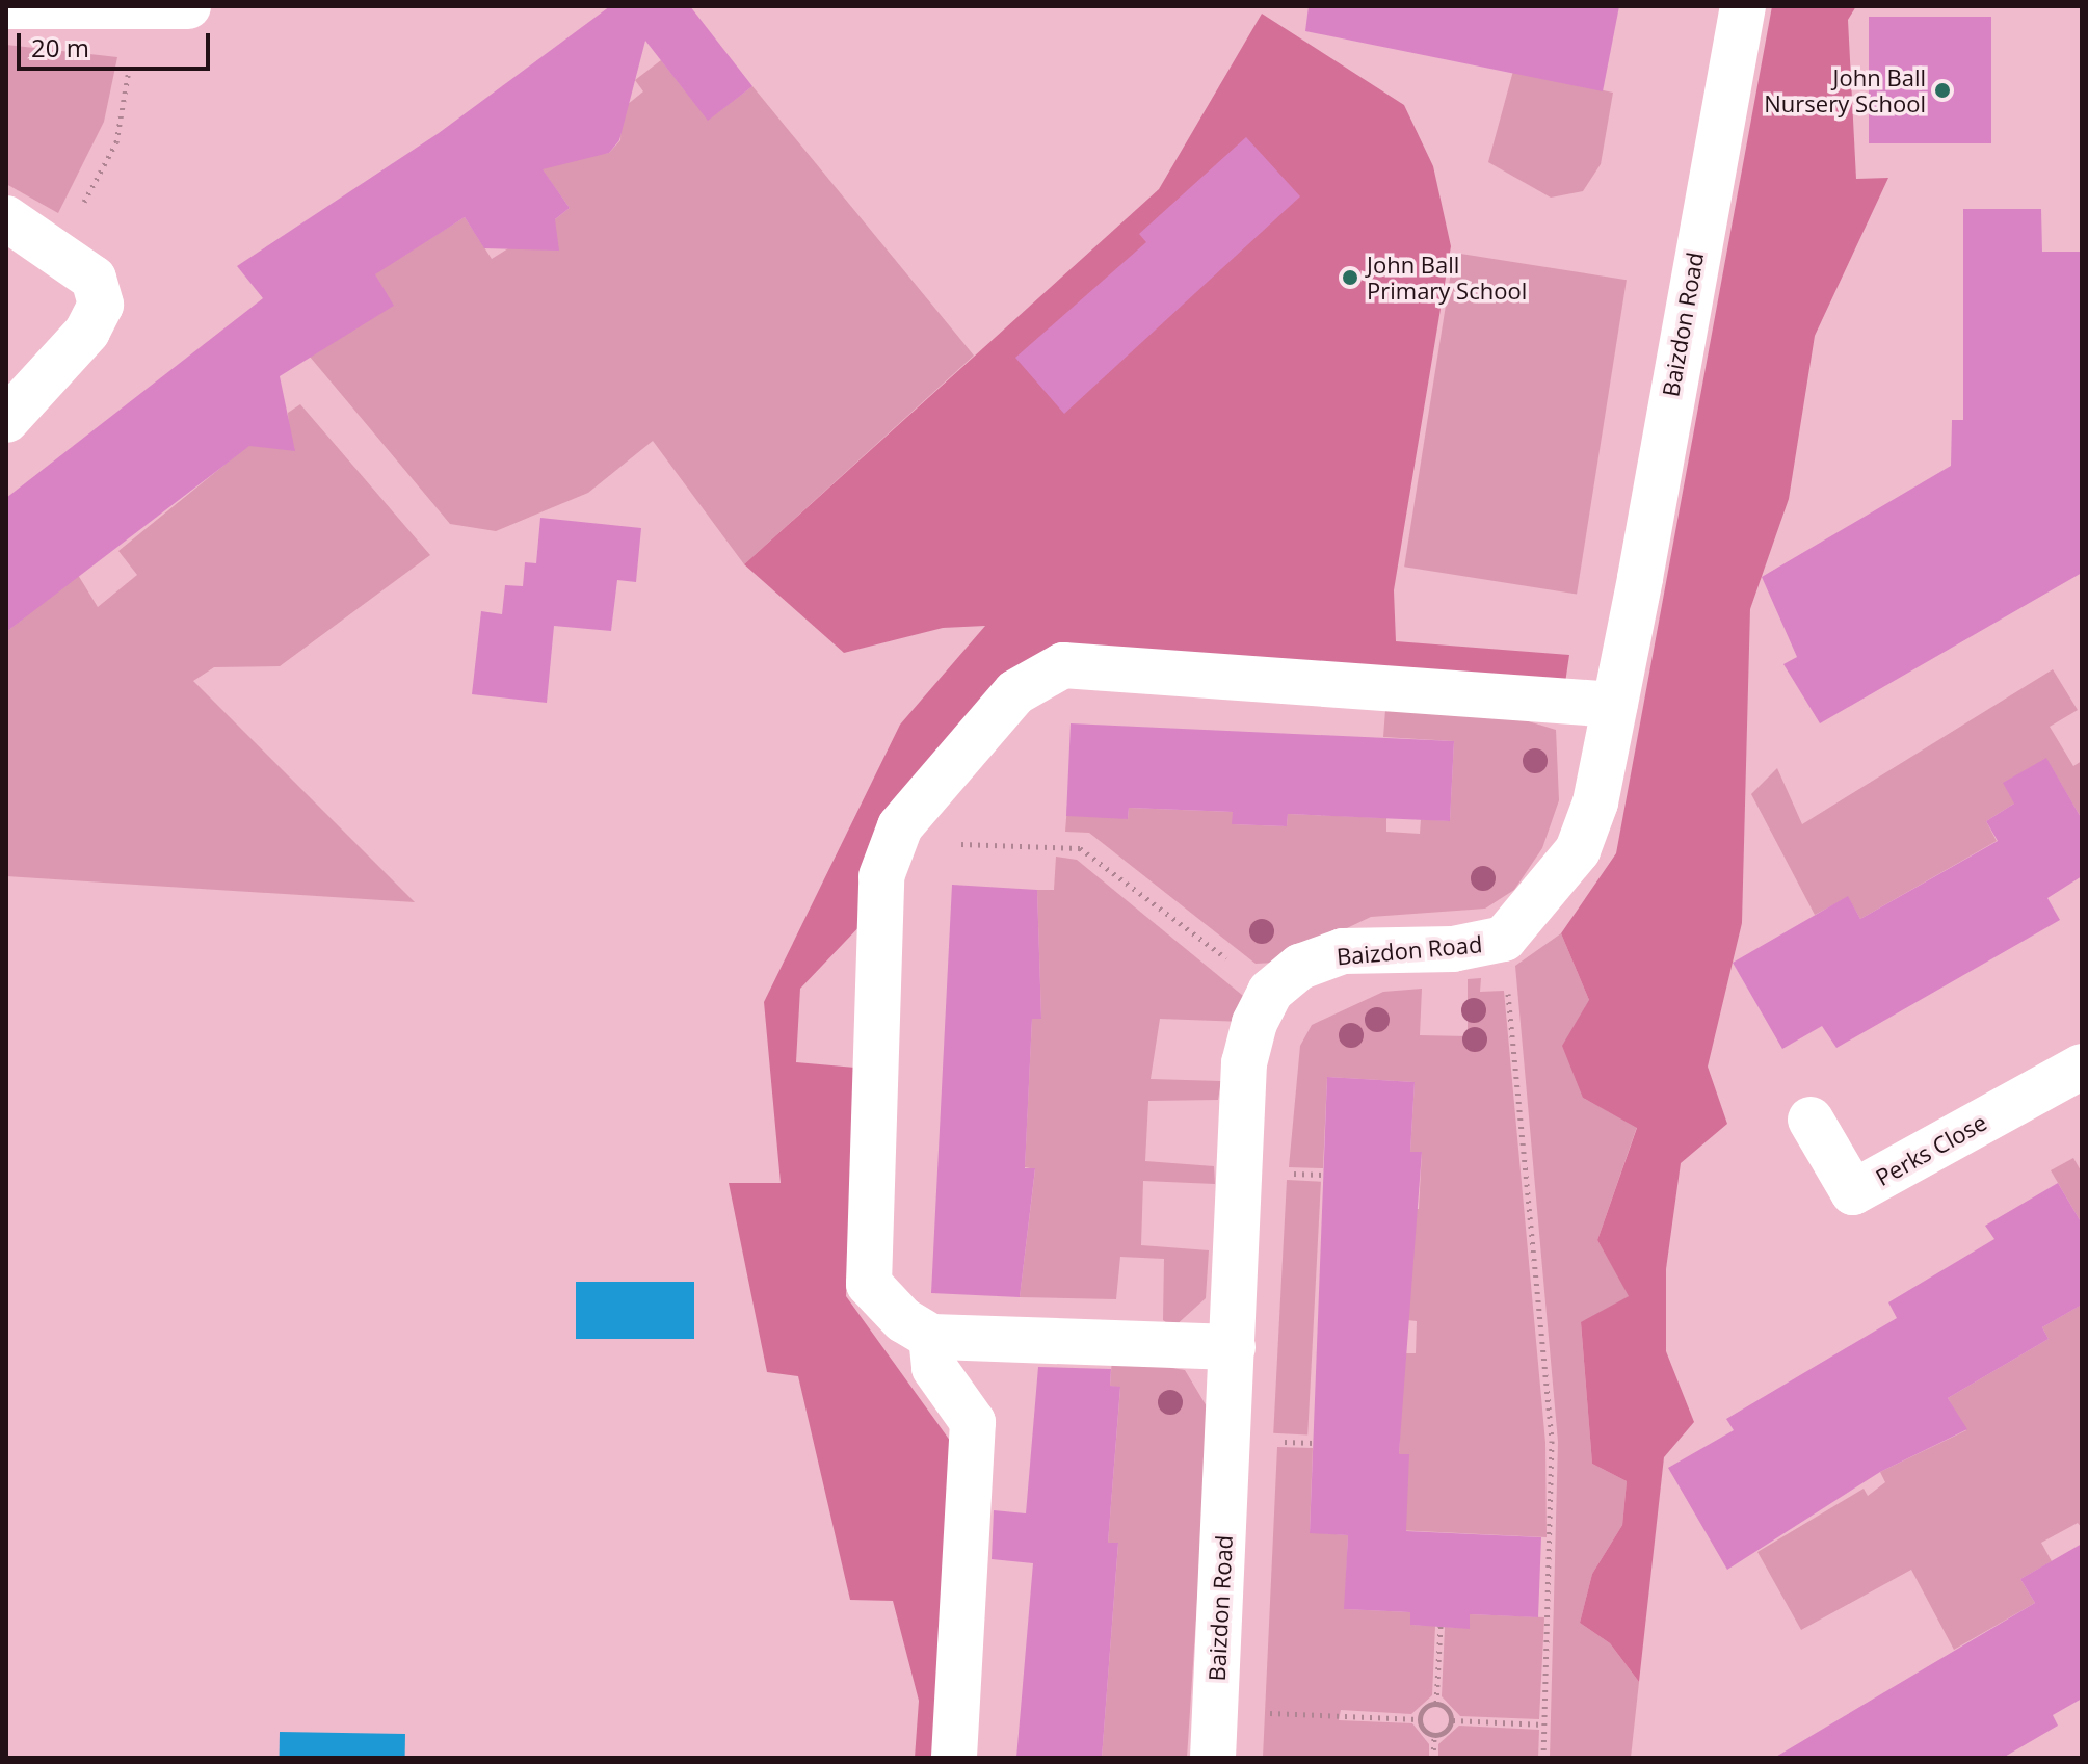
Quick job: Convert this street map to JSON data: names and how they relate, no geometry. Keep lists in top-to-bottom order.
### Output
{
  "streets": {
    "street": ["Baizdon Road", "Perks Close"]
  },
  "places": ["John Ball Nursery School", "John Ball Primary School"],
  "scale_bar": "20 m"
}
